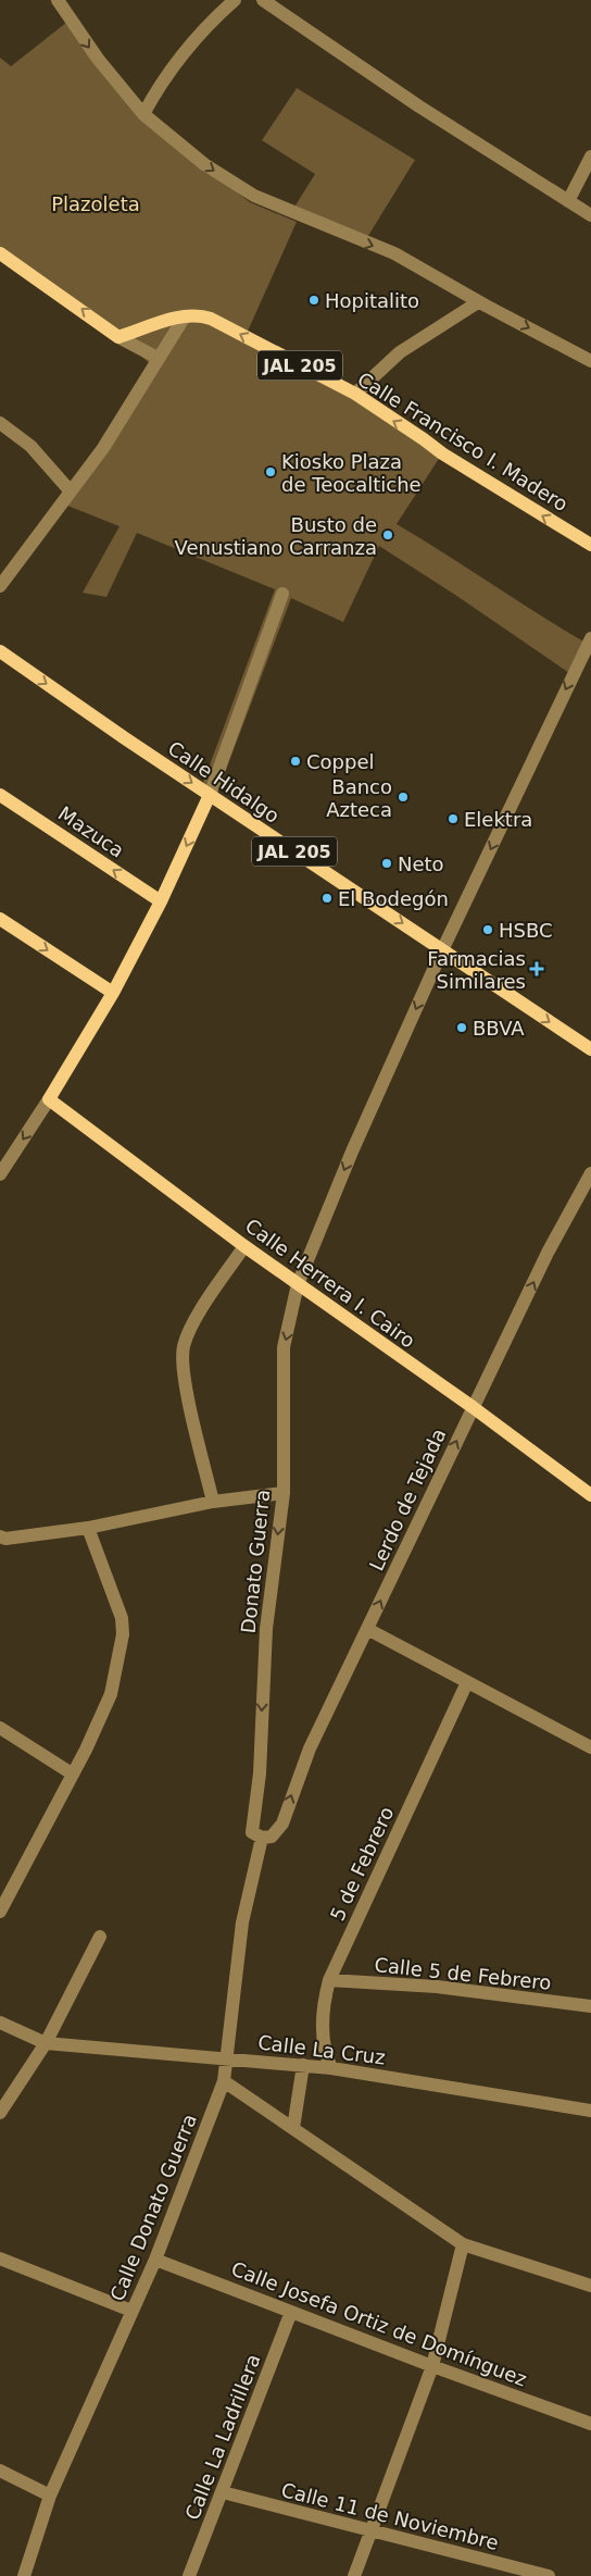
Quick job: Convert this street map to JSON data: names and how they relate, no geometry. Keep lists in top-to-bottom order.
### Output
{
  "streets": {
    "main road": [
      "JAL 205",
      "Calle Francisco I. Madero",
      "Calle Hidalgo",
      "Mazuca",
      "Calle Herrera I. Cairo"
    ],
    "street": [
      "Lerdo de Tejada",
      "Donato Guerra",
      "5 de Febrero",
      "Calle 5 de Febrero",
      "Calle La Cruz",
      "Calle Donato Guerra",
      "Calle Josefa Ortiz de Domínguez",
      "Calle La Ladrillera",
      "Calle 11 de Noviembre"
    ]
  },
  "crossings": [
    ["Calle Hidalgo", "Donato Guerra"],
    ["Calle Herrera I. Cairo", "Lerdo de Tejada"],
    ["Calle Herrera I. Cairo", "Donato Guerra"],
    ["Lerdo de Tejada", "Donato Guerra"],
    ["Lerdo de Tejada", "Calle Donato Guerra"],
    ["Donato Guerra", "Calle Donato Guerra"],
    ["5 de Febrero", "Calle 5 de Febrero"],
    ["5 de Febrero", "Calle La Cruz"],
    ["Calle La Cruz", "Calle Donato Guerra"],
    ["Calle Donato Guerra", "Calle Josefa Ortiz de Domínguez"],
    ["Calle Josefa Ortiz de Domínguez", "Calle La Ladrillera"],
    ["Calle La Ladrillera", "Calle 11 de Noviembre"]
  ],
  "one_way": [
    "Calle Francisco I. Madero",
    "Calle Hidalgo",
    "Lerdo de Tejada",
    "Donato Guerra"
  ],
  "parks": ["Plazoleta"],
  "places": {
    "other": [
      "Hopitalito",
      "Kiosko Plaza de Teocaltiche",
      "Busto de Venustiano Carranza",
      "Coppel",
      "Banco Azteca",
      "Elektra",
      "Neto",
      "El Bodegón",
      "HSBC",
      "BBVA"
    ],
    "health": ["Farmacias Similares"]
  }
}
